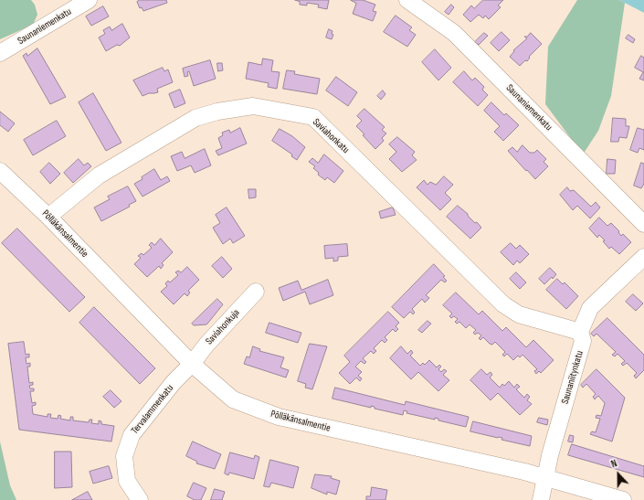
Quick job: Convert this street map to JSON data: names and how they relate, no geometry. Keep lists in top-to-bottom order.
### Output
{
  "streets": {
    "street": [
      "Saunaniemenkatu",
      "Saviahonkatu",
      "Pölläkänsalmentie",
      "Saviahonkuja",
      "Saunaniitynkatu",
      "Tervalammenkatu"
    ]
  },
  "crossings": [
    ["Saviahonkatu", "Pölläkänsalmentie"],
    ["Saviahonkatu", "Saunaniitynkatu"],
    ["Pölläkänsalmentie", "Saviahonkuja"],
    ["Pölläkänsalmentie", "Saunaniitynkatu"],
    ["Pölläkänsalmentie", "Tervalammenkatu"],
    ["Saviahonkuja", "Tervalammenkatu"]
  ],
  "north": "top"
}
